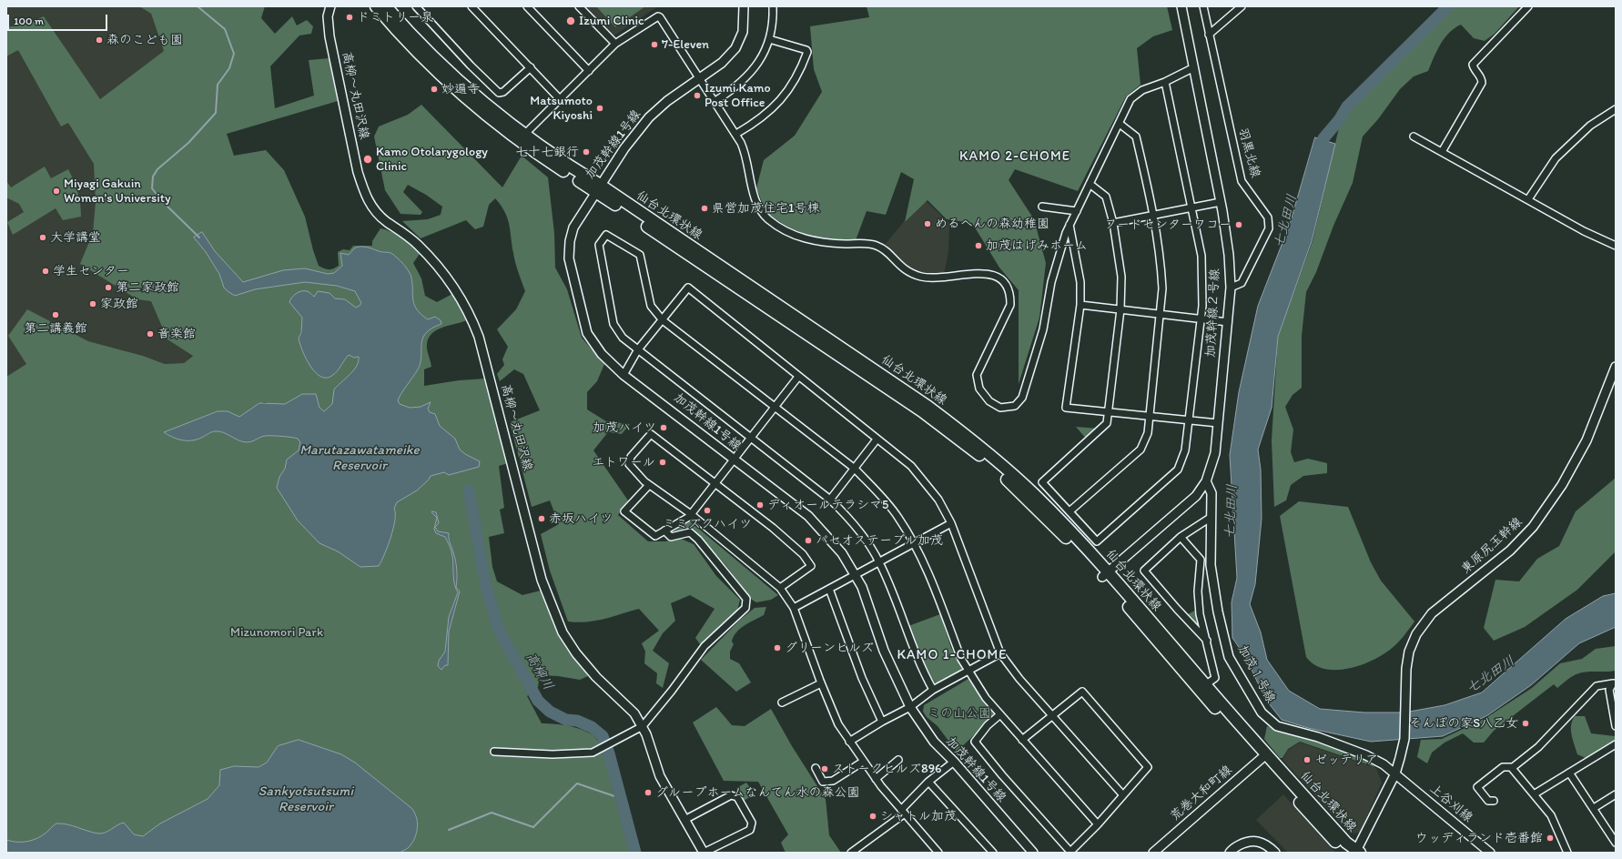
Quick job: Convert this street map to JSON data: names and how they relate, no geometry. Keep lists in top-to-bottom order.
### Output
{
  "streets": {
    "main road": ["仙台北環状線"],
    "street": [
      "高柳～丸田沢線",
      "加茂幹線1号線",
      "羽黒北線",
      "加茂幹線２号線",
      "東原尻玉幹線",
      "加茂１号線",
      "荒巻大和町線",
      "上谷刈線"
    ]
  },
  "crossings": [
    ["加茂幹線1号線", "仙台北環状線"],
    ["羽黒北線", "加茂幹線２号線"],
    ["仙台北環状線", "加茂幹線２号線"],
    ["仙台北環状線", "東原尻玉幹線"],
    ["仙台北環状線", "荒巻大和町線"],
    ["加茂幹線２号線", "加茂１号線"],
    ["東原尻玉幹線", "加茂１号線"],
    ["東原尻玉幹線", "上谷刈線"],
    ["加茂１号線", "上谷刈線"]
  ],
  "districts": ["KAMO 2-CHOME", "KAMO 1-CHOME"],
  "water": [
    "七北田川",
    "Marutazawatameike Reservoir",
    "高柳川",
    "Sankyotsutsumi Reservoir"
  ],
  "parks": ["Mizunomori Park", "ミの山公園"],
  "places": [
    "ドミトリー泉",
    "Izumi Clinic",
    "森のこども園",
    "7-Eleven",
    "妙遍寺",
    "Izumi Kamo Post Office",
    "Matsumoto Kiyoshi",
    "七十七銀行",
    "Kamo Otolarygology Clinic",
    "Miyagi Gakuin Women's University",
    "県営加茂住宅1号棟",
    "めるへんの森幼稚園",
    "フードセンターワコー",
    "大学講堂",
    "加茂はげみホーム",
    "学生センター",
    "第二家政館",
    "家政館",
    "第二講義館",
    "音楽館",
    "加茂ハイツ",
    "エトワール",
    "ディオールテラシマ5",
    "ミミズクハイツ",
    "赤坂ハイツ",
    "パセオステーブル加茂",
    "グリーンヒルズ",
    "そんぽの家S八乙女",
    "ゼッテリア",
    "ストークヒルズ896",
    "グループホームなんてん水の森公園",
    "シャトル加茂",
    "ウッディランド壱番館"
  ],
  "scale_bar": "100 m"
}
